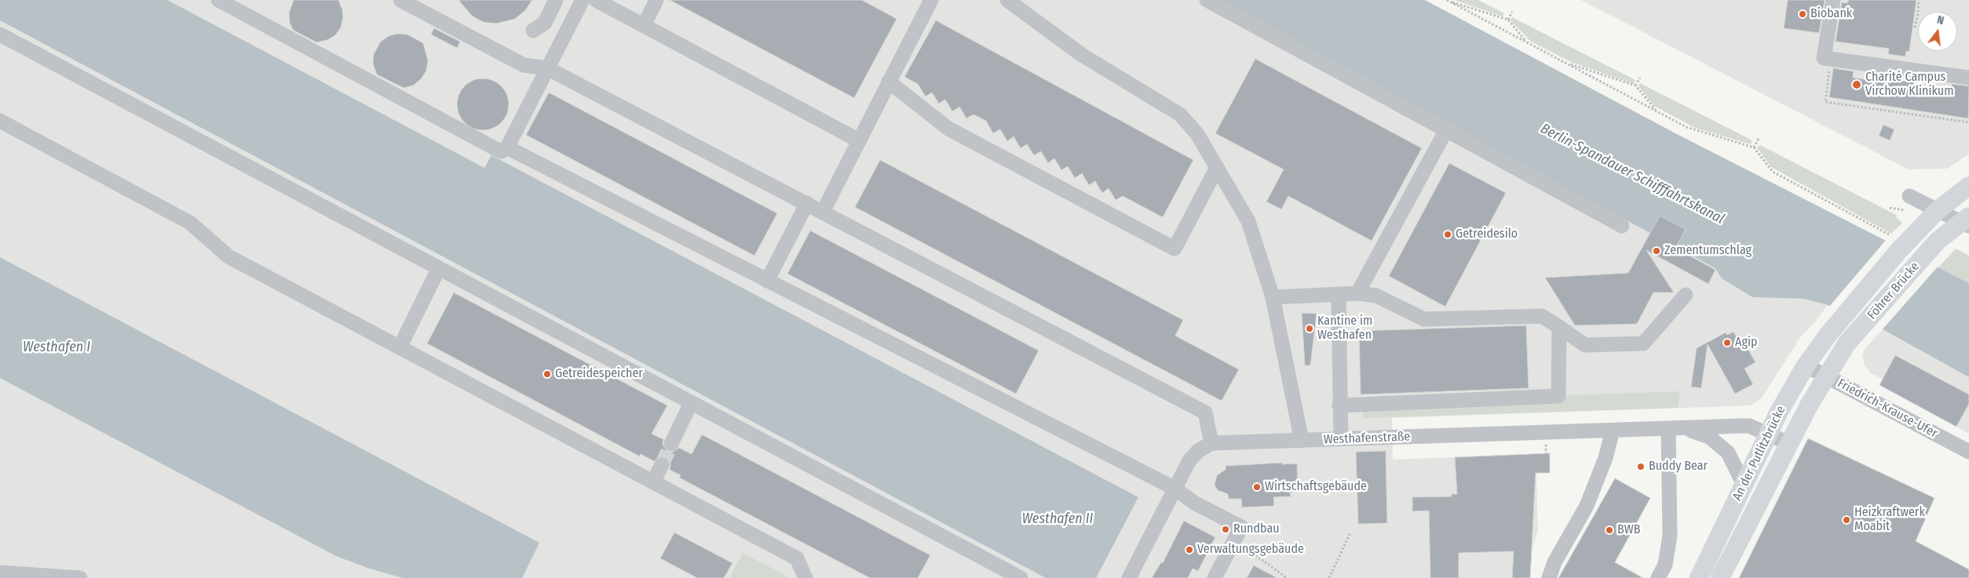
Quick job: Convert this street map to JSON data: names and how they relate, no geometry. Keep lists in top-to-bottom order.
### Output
{
  "streets": {
    "main road": ["Föhrer Brücke", "An der Putlitzbrücke"],
    "street": ["Friedrich-Krause-Ufer", "Westhafenstraße"]
  },
  "crossings": [
    ["Föhrer Brücke", "An der Putlitzbrücke"],
    ["Friedrich-Krause-Ufer", "An der Putlitzbrücke"],
    ["Westhafenstraße", "An der Putlitzbrücke"]
  ],
  "water": ["Berlin-Spandauer Schifffahrtskanal", "Westhafen I", "Westhafen II"],
  "places": [
    "Biobank",
    "Charité Campus Virchow Klinikum",
    "Getreidesilo",
    "Zementumschlag",
    "Kantine im Westhafen",
    "Agip",
    "Getreidespeicher",
    "Buddy Bear",
    "Wirtschaftsgebäude",
    "Heizkraftwerk Moabit",
    "Rundbau",
    "BWB",
    "Verwaltungsgebäude"
  ],
  "north": "top"
}
